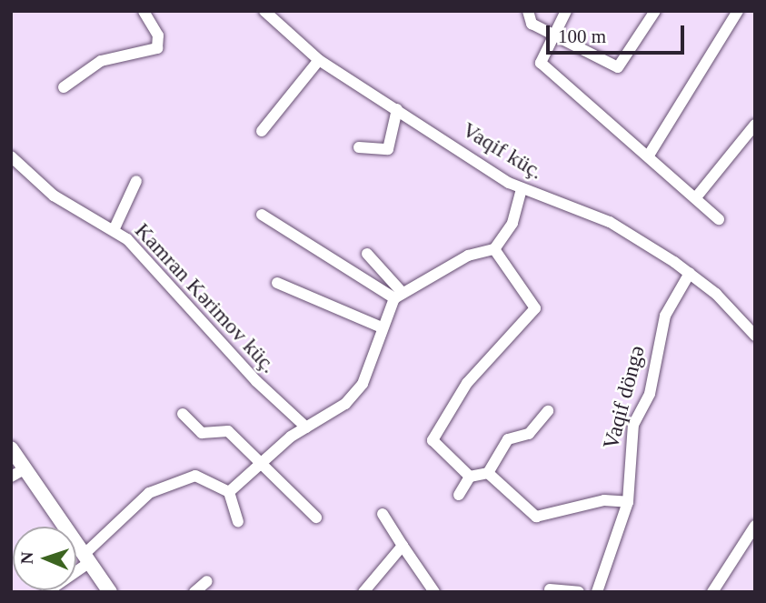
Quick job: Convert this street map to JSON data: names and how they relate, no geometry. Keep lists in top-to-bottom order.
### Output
{
  "streets": {
    "street": ["Vaqif küç.", "Kamran Kərimov küç.", "Vaqif döngə"]
  },
  "crossings": [
    ["Vaqif küç.", "Vaqif döngə"]
  ],
  "scale_bar": "100 m",
  "north": "left"
}
